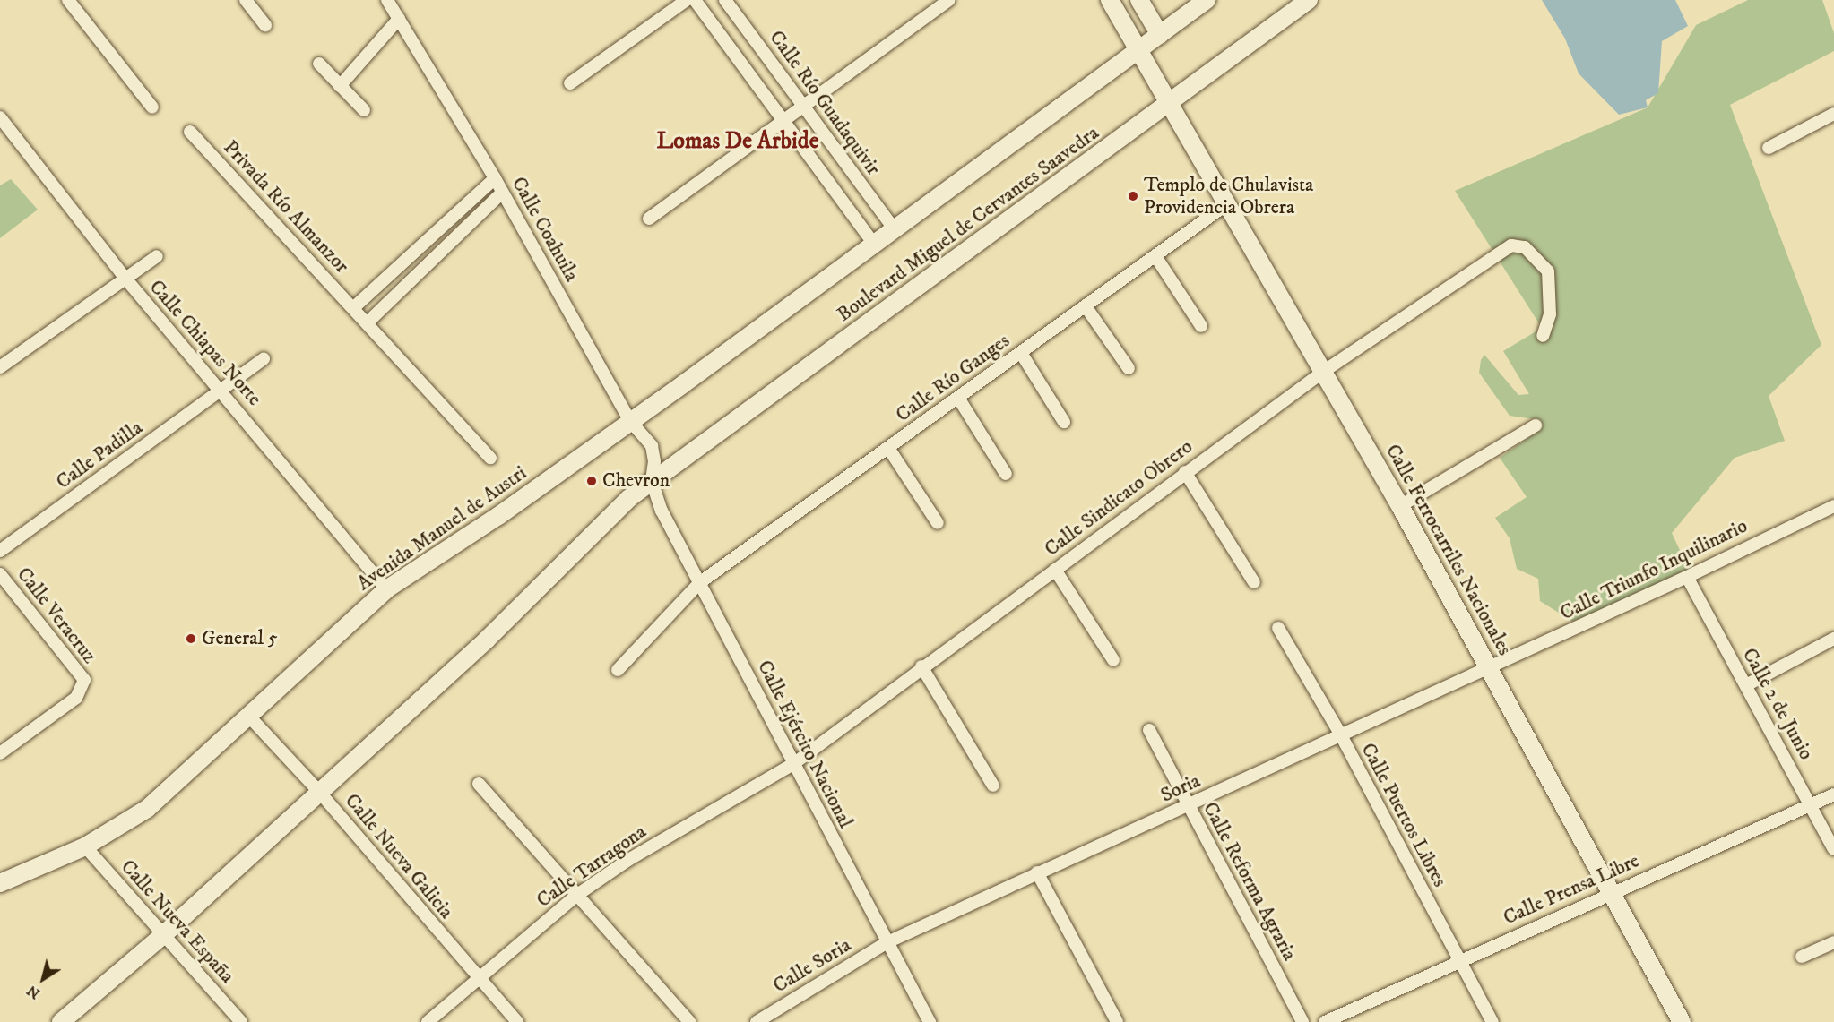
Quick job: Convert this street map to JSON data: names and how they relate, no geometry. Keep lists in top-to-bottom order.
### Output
{
  "streets": {
    "main road": ["Boulevard Miguel de Cervantes Saavedra", "Avenida Manuel de Austri", "Calle Ferrocarriles Nacionales"],
    "street": [
      "Calle Río Guadaquivir",
      "Privada Río Almanzor",
      "Calle Coahuila",
      "Calle Chiapas Norte",
      "Calle Río Ganges",
      "Calle Padilla",
      "Calle Sindicato Obrero",
      "Calle Triunfo Inquilinario",
      "Calle Veracruz",
      "Calle 2 de Junio",
      "Calle Ejército Nacional",
      "Soria",
      "Calle Puertos Libres",
      "Calle Nueva Galicia",
      "Calle Tarragona",
      "Calle Reforma Agraria",
      "Calle Prensa Libre",
      "Calle Nueva España",
      "Calle Soria"
    ]
  },
  "crossings": [
    ["Calle Río Guadaquivir", "Boulevard Miguel de Cervantes Saavedra"],
    ["Boulevard Miguel de Cervantes Saavedra", "Calle Coahuila"],
    ["Boulevard Miguel de Cervantes Saavedra", "Avenida Manuel de Austri"],
    ["Boulevard Miguel de Cervantes Saavedra", "Calle Ferrocarriles Nacionales"],
    ["Boulevard Miguel de Cervantes Saavedra", "Calle Ejército Nacional"],
    ["Boulevard Miguel de Cervantes Saavedra", "Calle Nueva Galicia"],
    ["Boulevard Miguel de Cervantes Saavedra", "Calle Nueva España"],
    ["Calle Coahuila", "Avenida Manuel de Austri"],
    ["Calle Coahuila", "Calle Ejército Nacional"],
    ["Calle Chiapas Norte", "Calle Padilla"],
    ["Calle Chiapas Norte", "Avenida Manuel de Austri"],
    ["Calle Río Ganges", "Calle Ferrocarriles Nacionales"],
    ["Calle Río Ganges", "Calle Ejército Nacional"],
    ["Calle Sindicato Obrero", "Calle Ferrocarriles Nacionales"],
    ["Calle Sindicato Obrero", "Calle Ejército Nacional"],
    ["Calle Sindicato Obrero", "Calle Tarragona"],
    ["Avenida Manuel de Austri", "Calle Nueva Galicia"],
    ["Avenida Manuel de Austri", "Calle Nueva España"],
    ["Calle Ferrocarriles Nacionales", "Calle Triunfo Inquilinario"],
    ["Calle Ferrocarriles Nacionales", "Soria"],
    ["Calle Ferrocarriles Nacionales", "Calle Prensa Libre"],
    ["Calle Triunfo Inquilinario", "Calle 2 de Junio"],
    ["Calle Triunfo Inquilinario", "Soria"],
    ["Calle 2 de Junio", "Calle Prensa Libre"],
    ["Calle Ejército Nacional", "Soria"],
    ["Calle Ejército Nacional", "Calle Tarragona"],
    ["Calle Ejército Nacional", "Calle Soria"],
    ["Soria", "Calle Puertos Libres"],
    ["Soria", "Calle Reforma Agraria"],
    ["Soria", "Calle Soria"],
    ["Calle Puertos Libres", "Calle Prensa Libre"],
    ["Calle Nueva Galicia", "Calle Tarragona"]
  ],
  "districts": ["Lomas De Arbide"],
  "places": ["Templo de Chulavista Providencia Obrera", "Chevron", "General 5"],
  "north": "bottom left"
}
